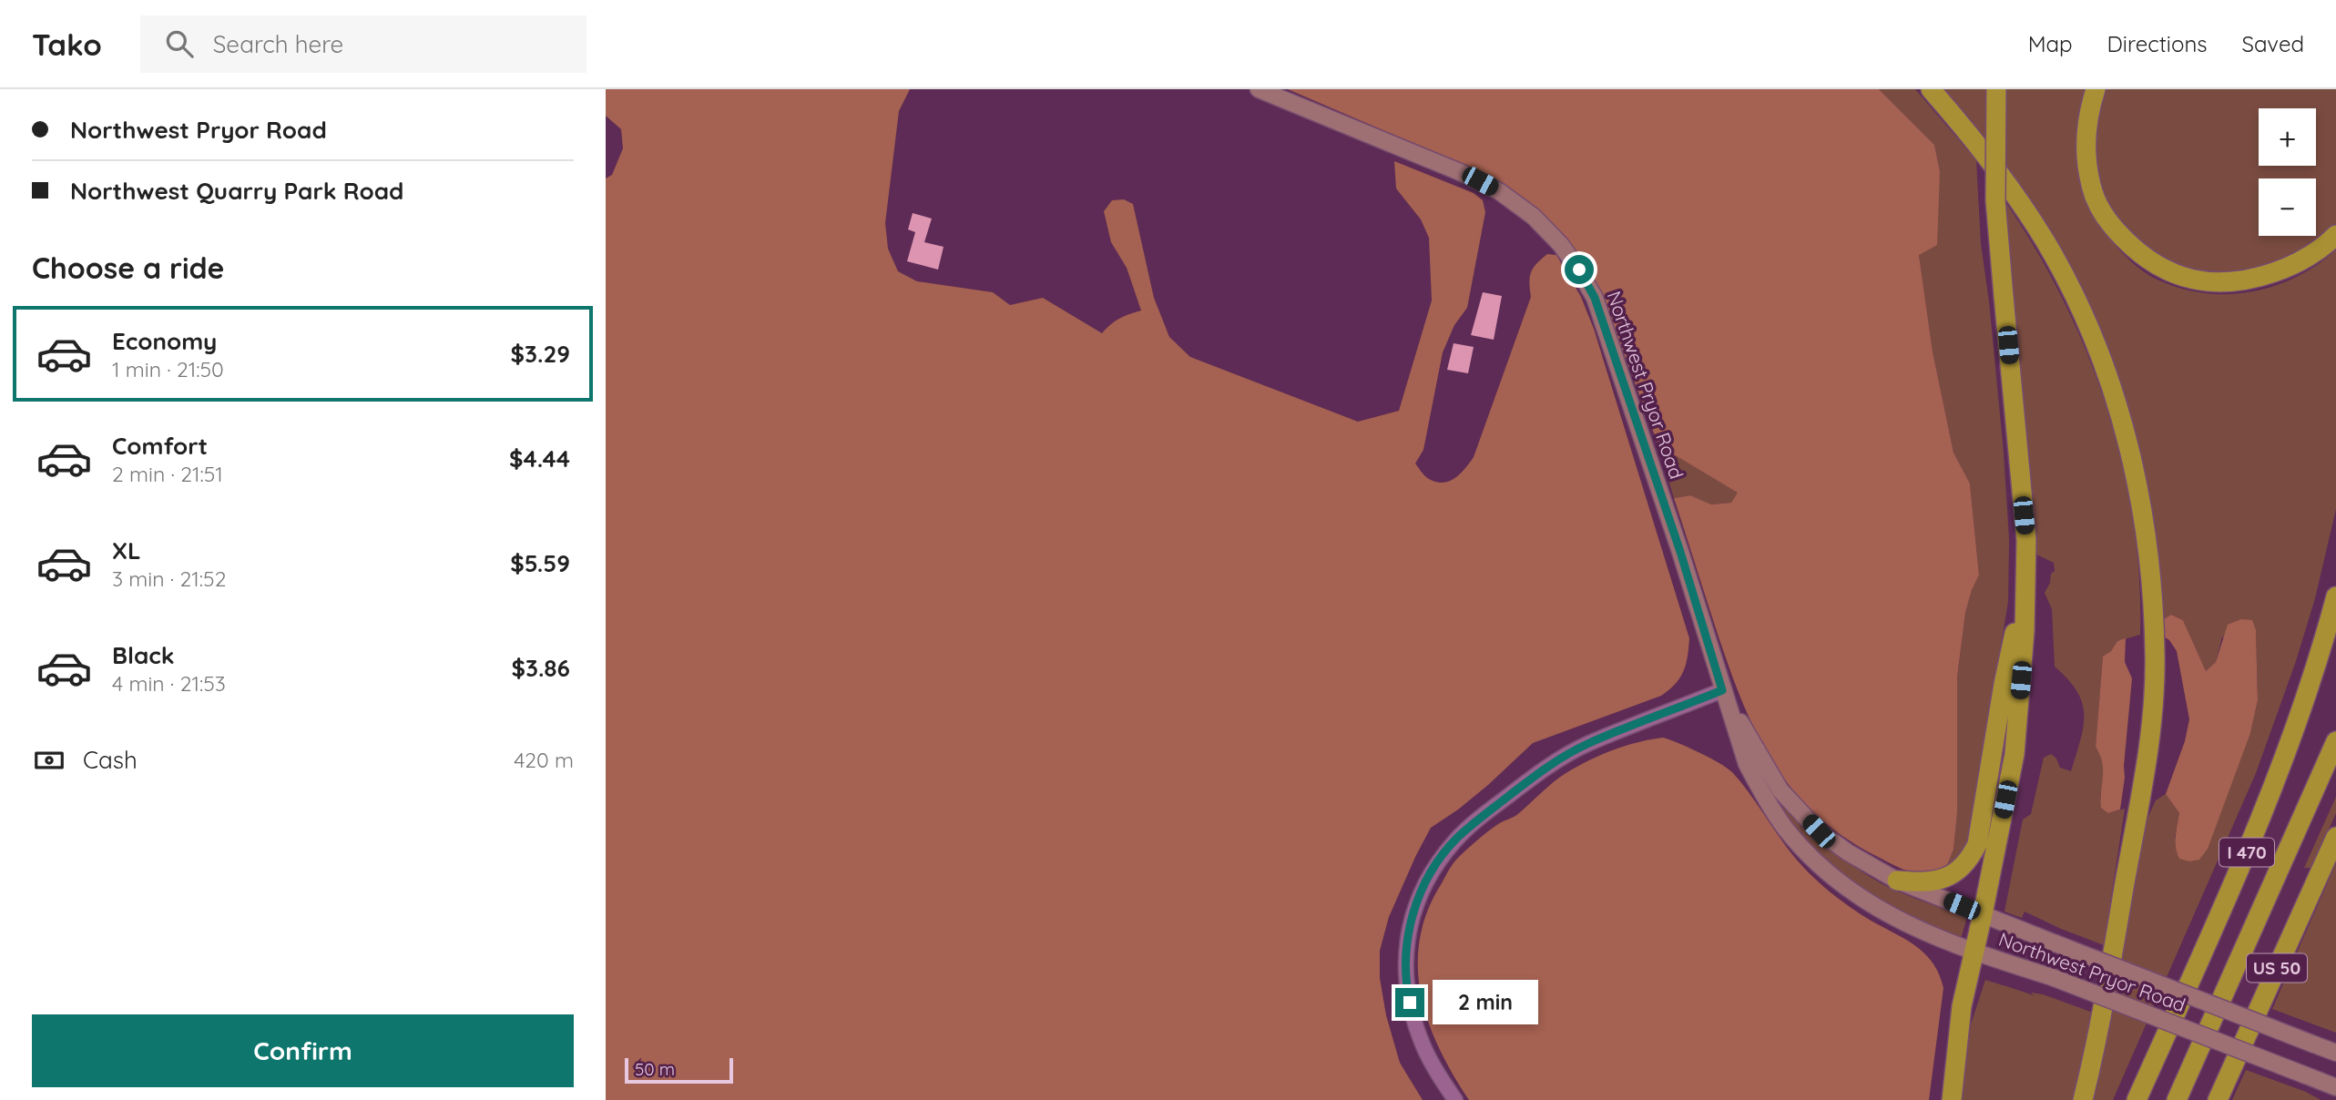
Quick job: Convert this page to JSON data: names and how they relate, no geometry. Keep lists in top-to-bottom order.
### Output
{
  "streets": {
    "highway": ["I 470", "US 50"],
    "main road": ["Northwest Pryor Road"]
  },
  "scale_bar": "50 m",
  "page": {
    "header": "Tako",
    "search": "Search here",
    "nav": ["Map", "Directions", "Saved"],
    "banner": ["Northwest Pryor Road", "Northwest Quarry Park Road"],
    "map_buttons": ["+", "−"],
    "heading": "Choose a ride",
    "list": [
      {
        "name": "Economy",
        "note": "1 min · 21:50",
        "value": "$3.29"
      },
      {
        "name": "Comfort",
        "note": "2 min · 21:51",
        "value": "$4.44"
      },
      {
        "name": "XL",
        "note": "3 min · 21:52",
        "value": "$5.59"
      },
      {
        "name": "Black",
        "note": "4 min · 21:53",
        "value": "$3.86"
      }
    ],
    "pay": ["Cash", "420 m"],
    "bubble": "2 min",
    "buttons": "Confirm",
    "scale": "50 m"
  }
}
